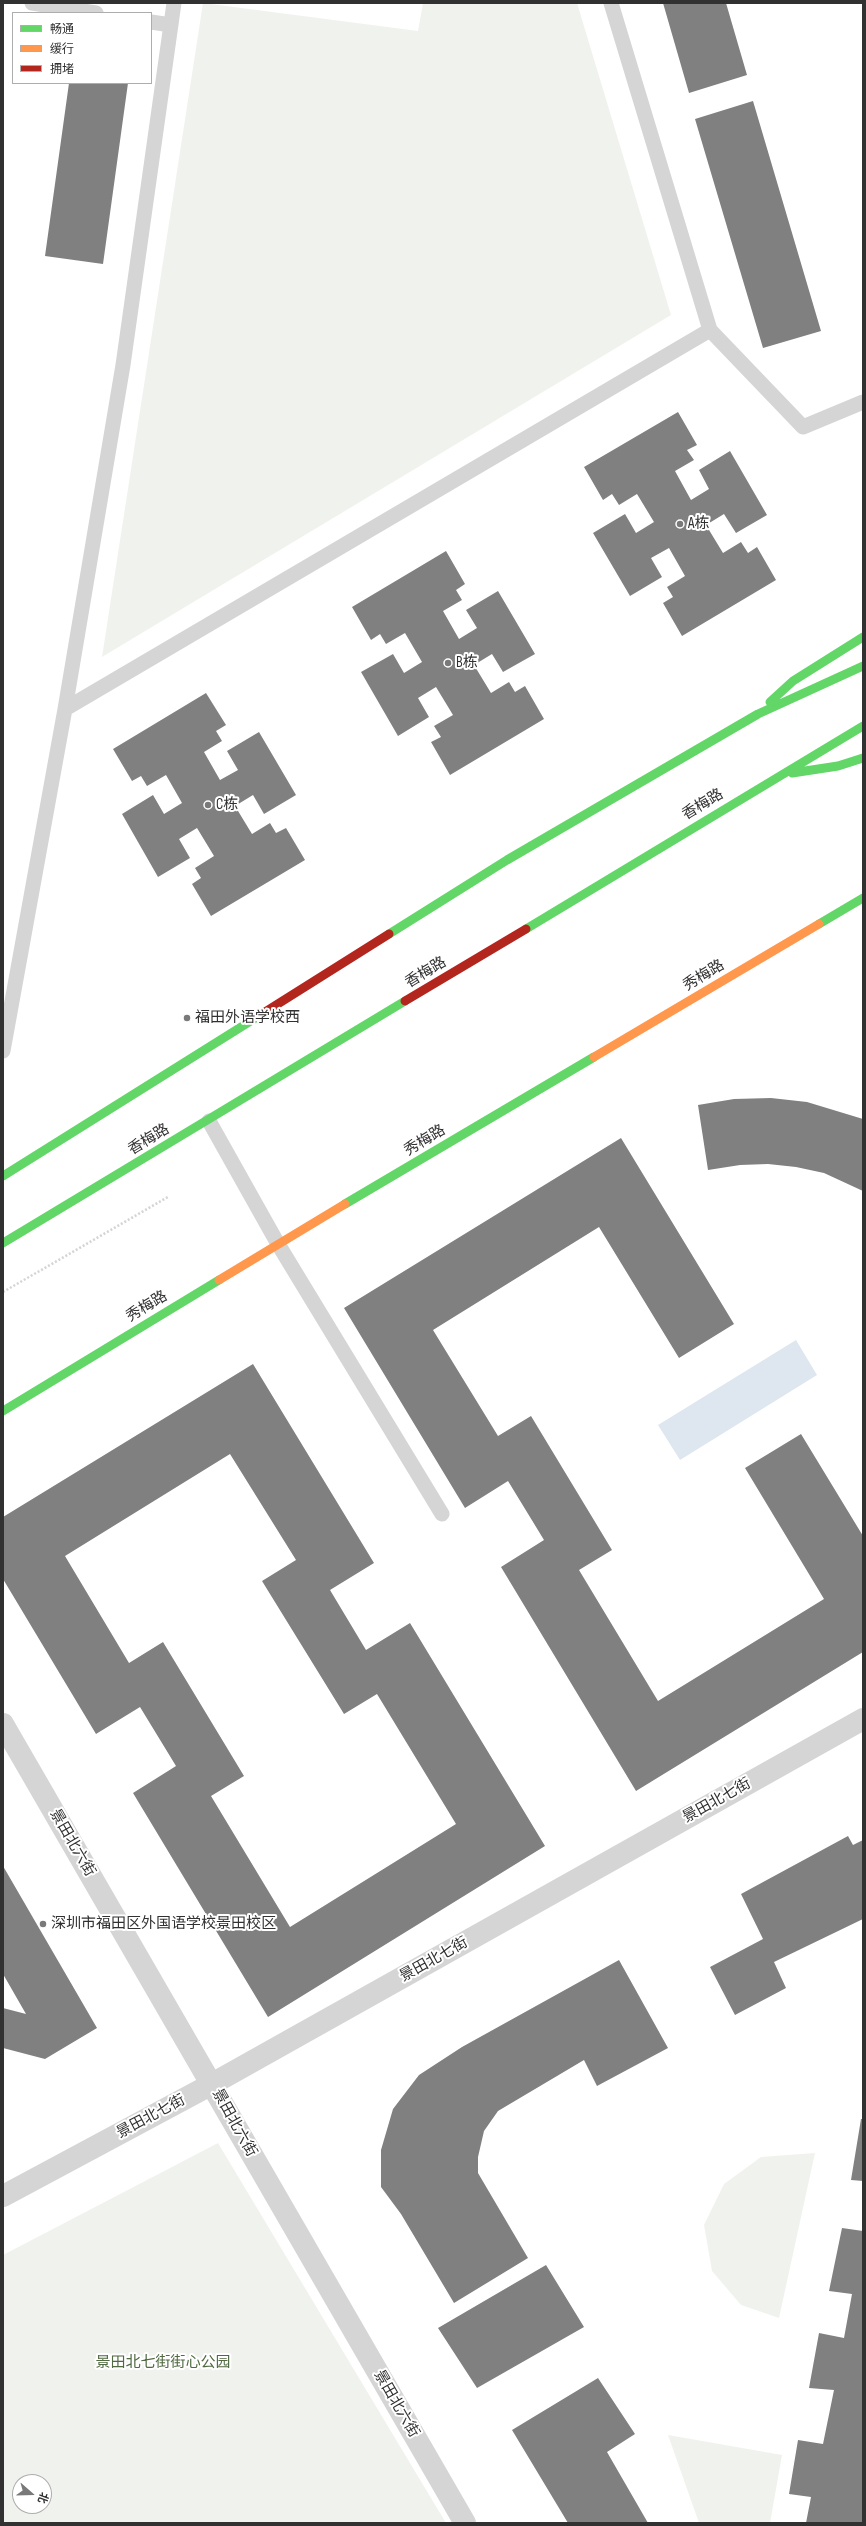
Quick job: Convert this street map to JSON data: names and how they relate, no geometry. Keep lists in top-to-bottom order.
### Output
{
  "streets": {
    "main road": ["香梅路", "秀梅路"],
    "street": ["景田北七街", "景田北六街"]
  },
  "crossings": [
    ["景田北七街", "景田北六街"]
  ],
  "parks": ["景田北七街街心公园"],
  "places": [
    "A栋",
    "B栋",
    "C栋",
    "福田外语学校西",
    "深圳市福田区外国语学校景田校区"
  ],
  "legend": ["畅通", "缓行", "拥堵"],
  "north": "right"
}
